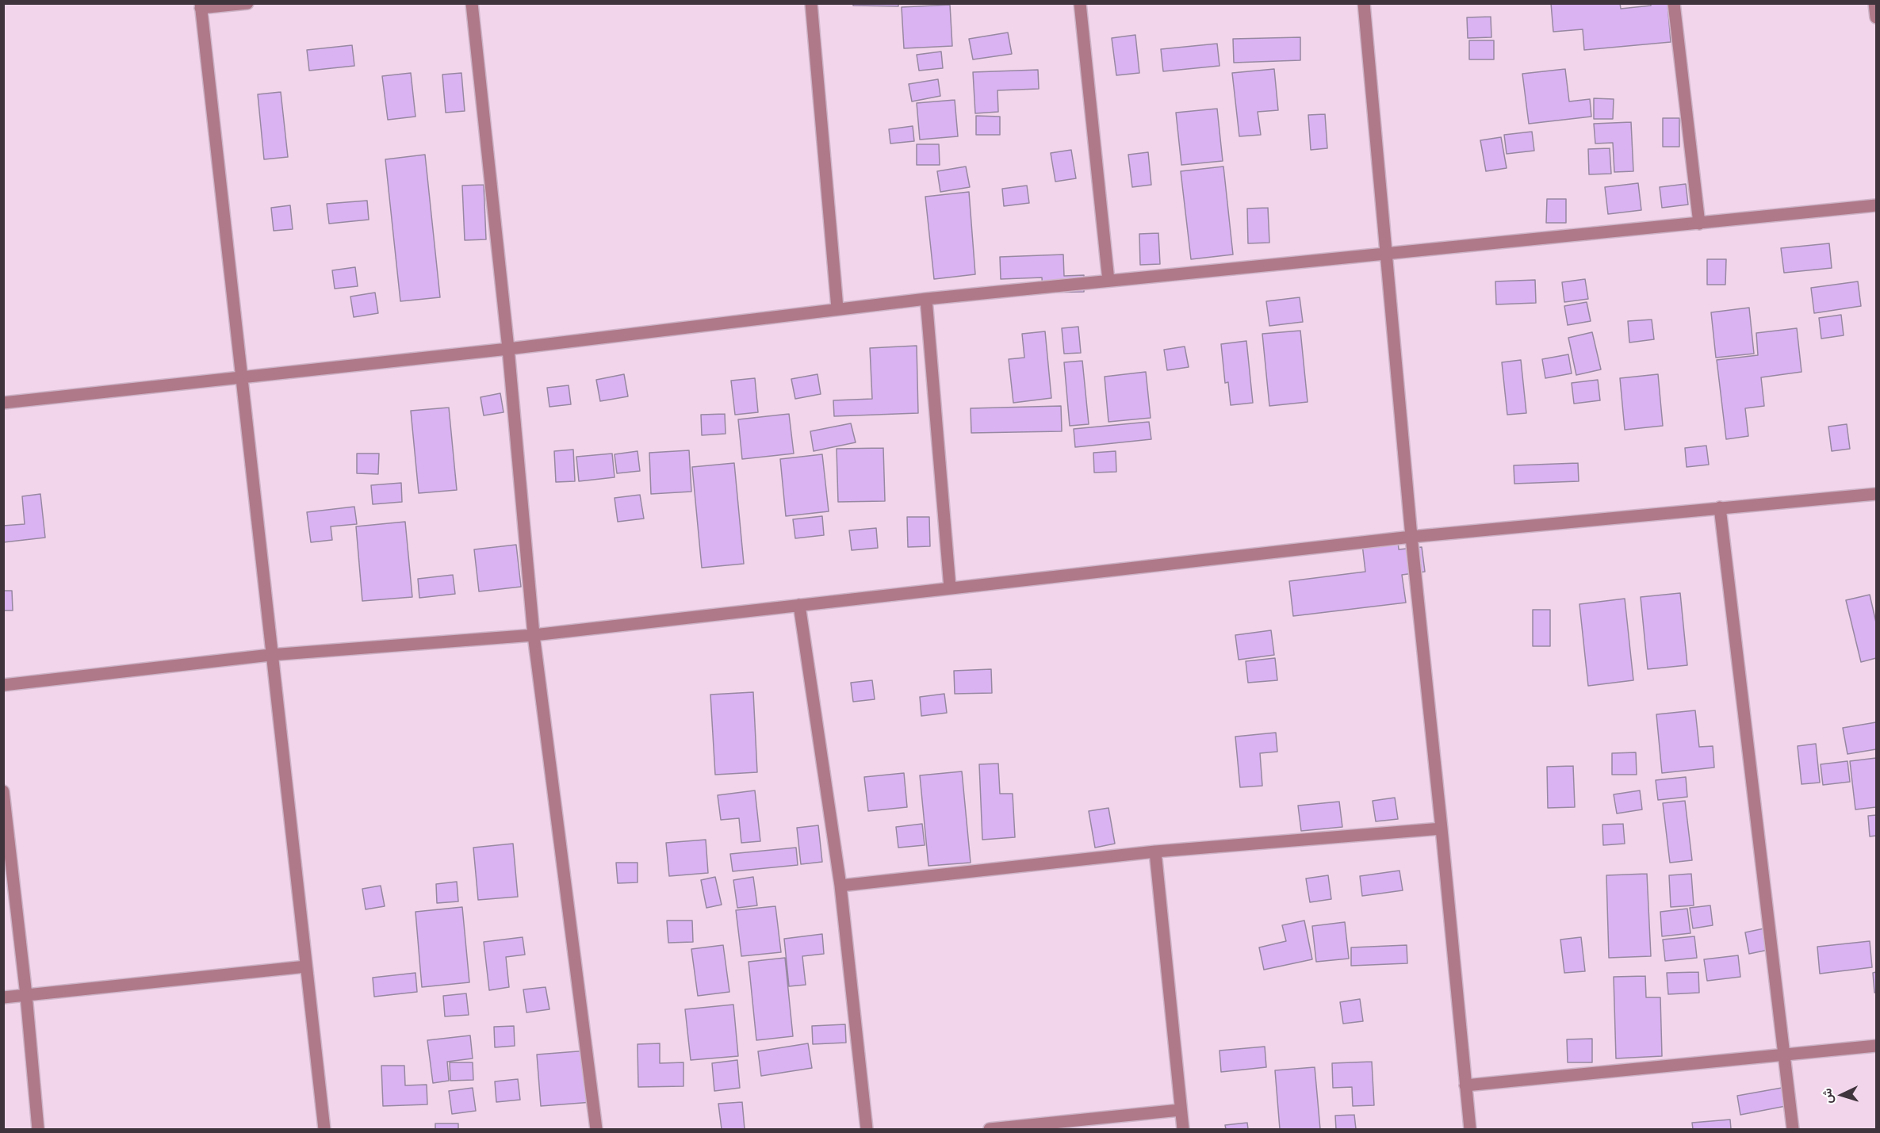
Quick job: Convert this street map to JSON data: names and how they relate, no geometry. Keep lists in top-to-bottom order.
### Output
{
  "north": "left"
}
